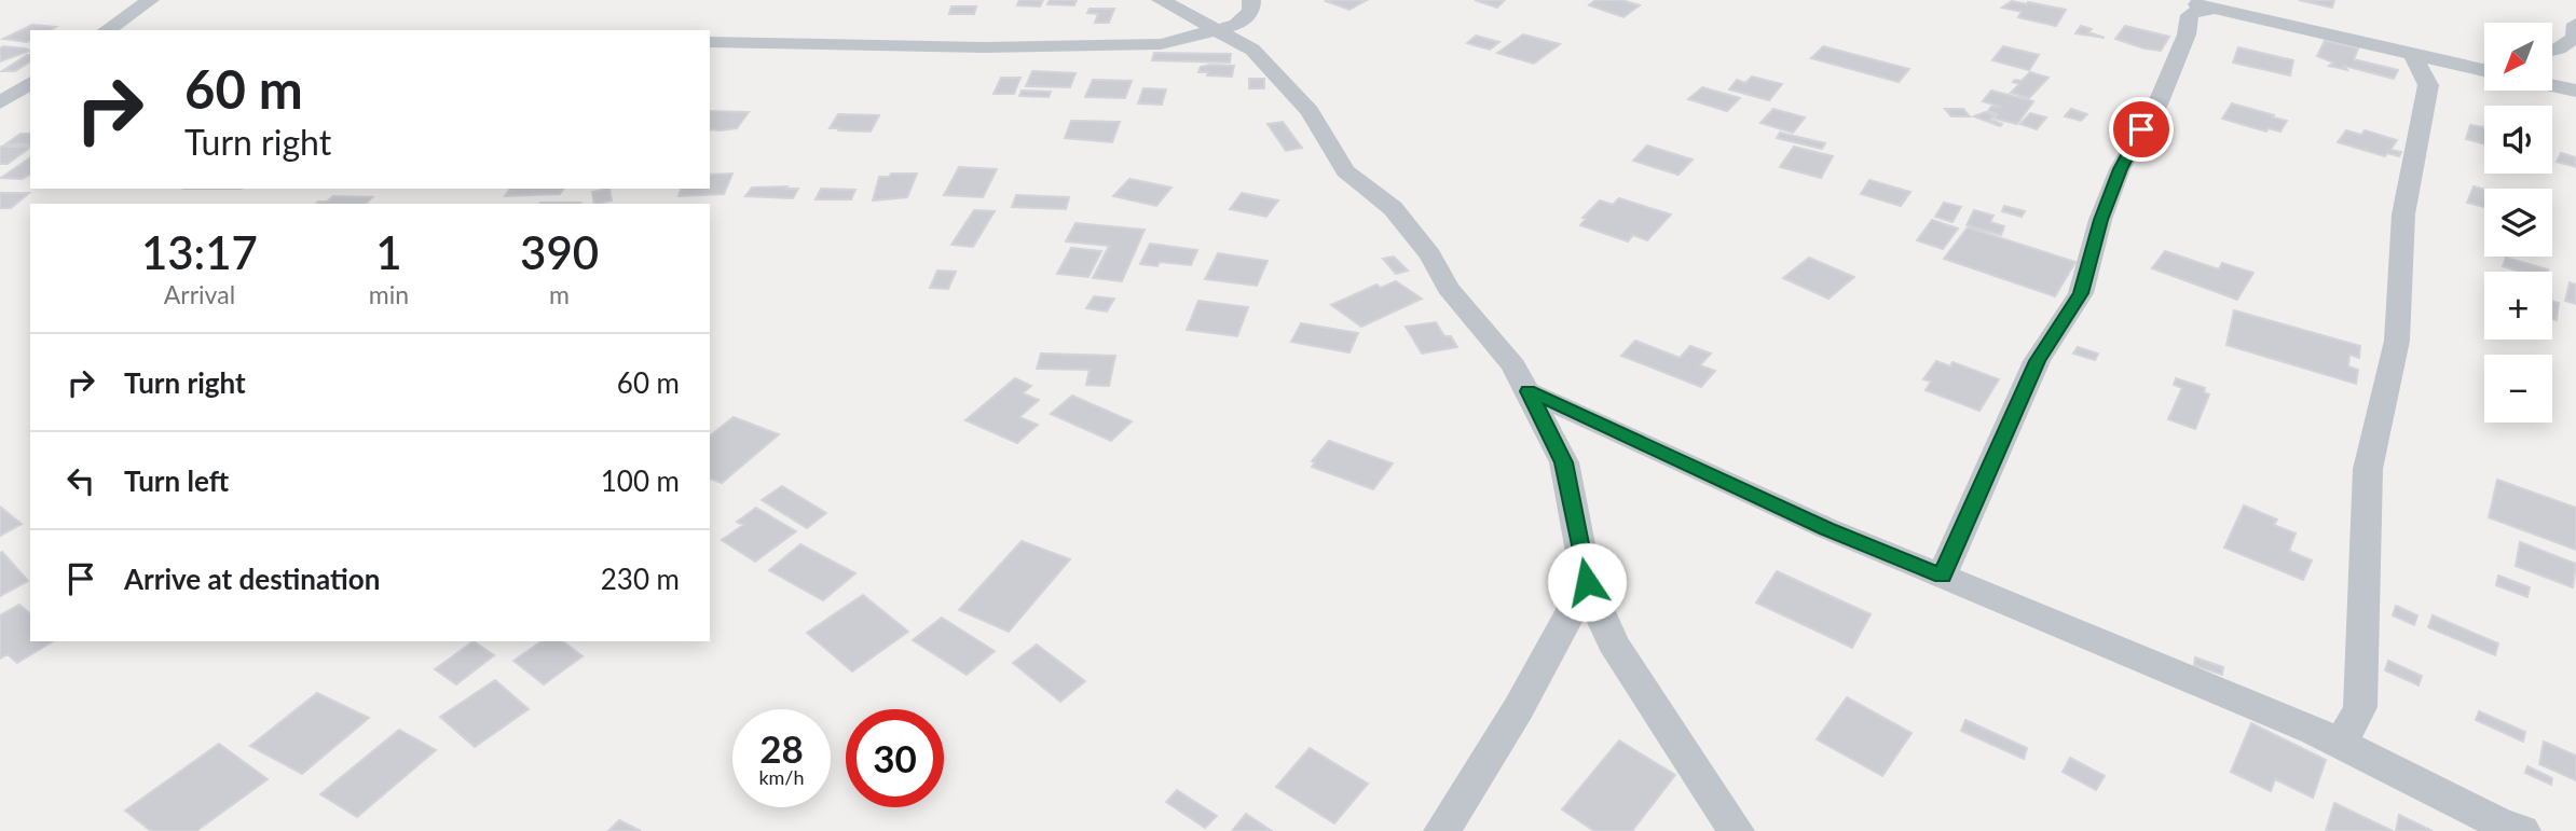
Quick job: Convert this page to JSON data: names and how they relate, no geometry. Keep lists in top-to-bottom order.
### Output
{
  "north": "bottom left",
  "page": {
    "map_buttons": ["+", "−"],
    "turn": ["60 m", "Turn right"],
    "eta": [
      "13:17",
      "Arrival",
      "1",
      "min",
      "390",
      "m"
    ],
    "list": [
      {
        "name": "Turn right",
        "value": "60 m"
      },
      {
        "name": "Turn left",
        "value": "100 m"
      },
      {
        "name": "Arrive at destination",
        "value": "230 m"
      }
    ],
    "speed": "28 km/h",
    "limit": "30"
  }
}
